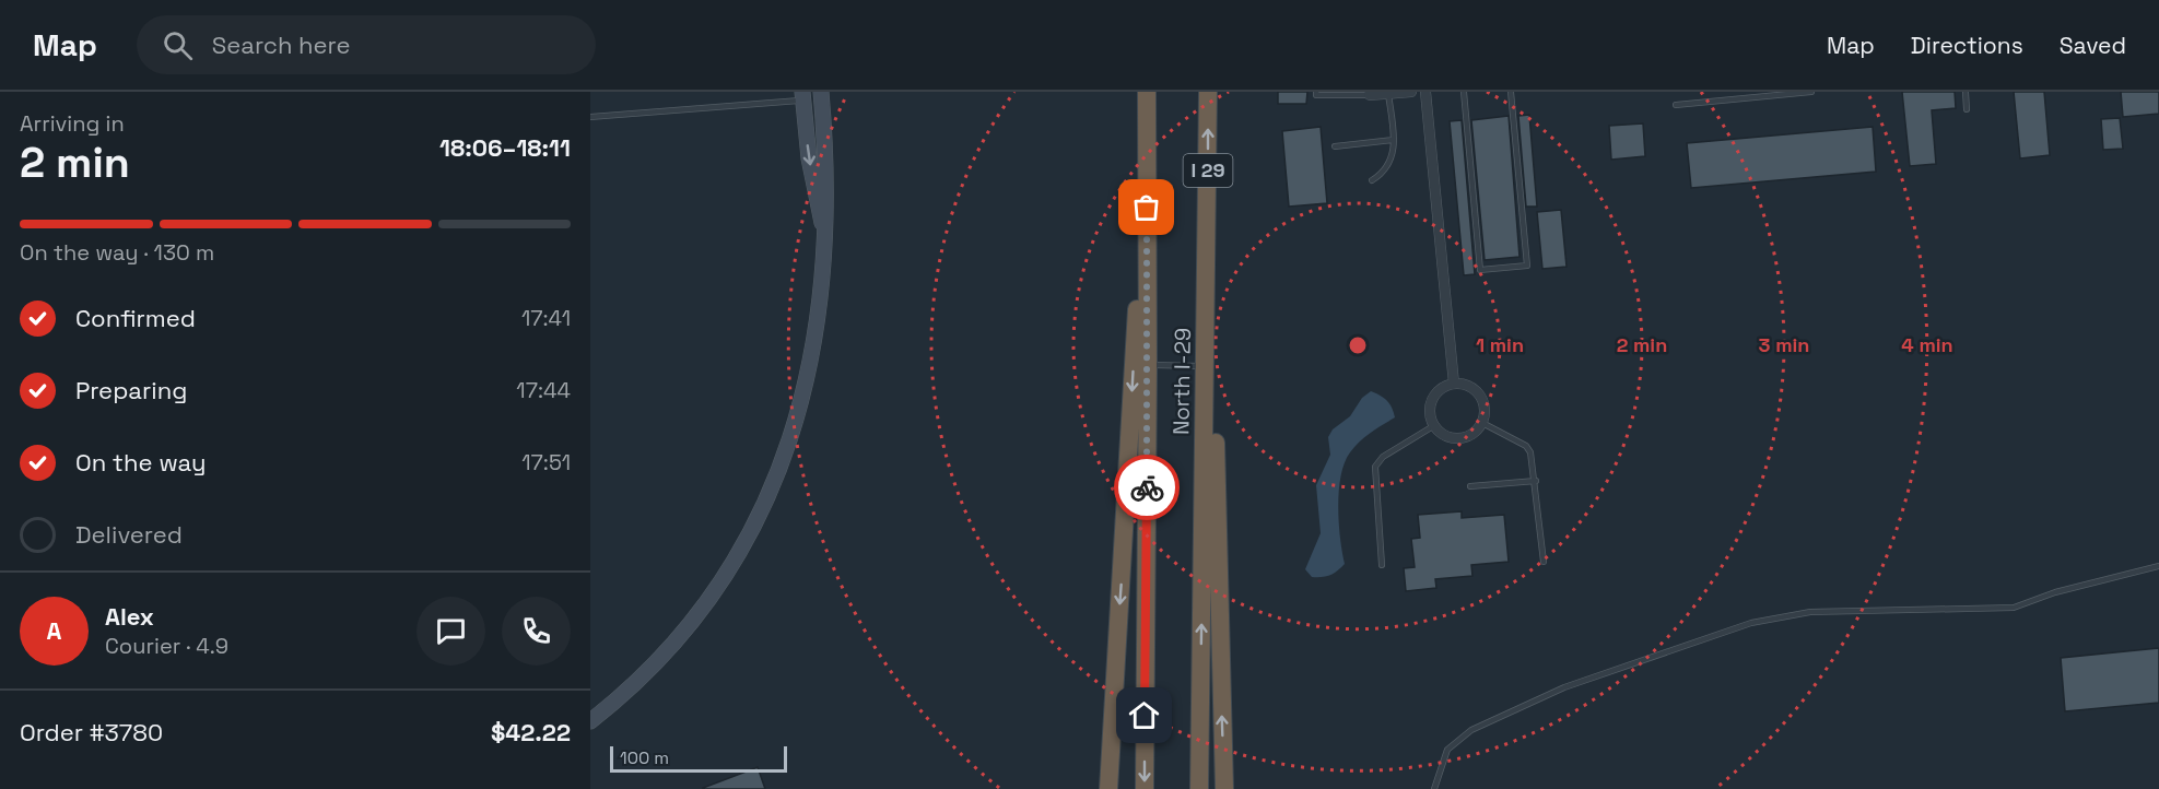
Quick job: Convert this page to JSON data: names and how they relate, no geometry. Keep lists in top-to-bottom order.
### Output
{
  "streets": {
    "highway": ["I 29", "North I-29"]
  },
  "scale_bar": "100 m",
  "page": {
    "header": "Map",
    "search": "Search here",
    "nav": ["Map", "Directions", "Saved"],
    "heading": ["2 min", "Arriving in", "18:06–18:11"],
    "panel": [
      "Alex",
      "Courier · 4.9",
      "Order #3780",
      "$42.22"
    ],
    "bar": "On the way · 130 m",
    "list": [
      ["Confirmed", "17:41"],
      ["Preparing", "17:44"],
      ["On the way", "17:51"],
      "Delivered"
    ],
    "round": "A",
    "scale": "100 m"
  },
  "rings": [
    "1 min",
    "2 min",
    "3 min",
    "4 min"
  ]
}
